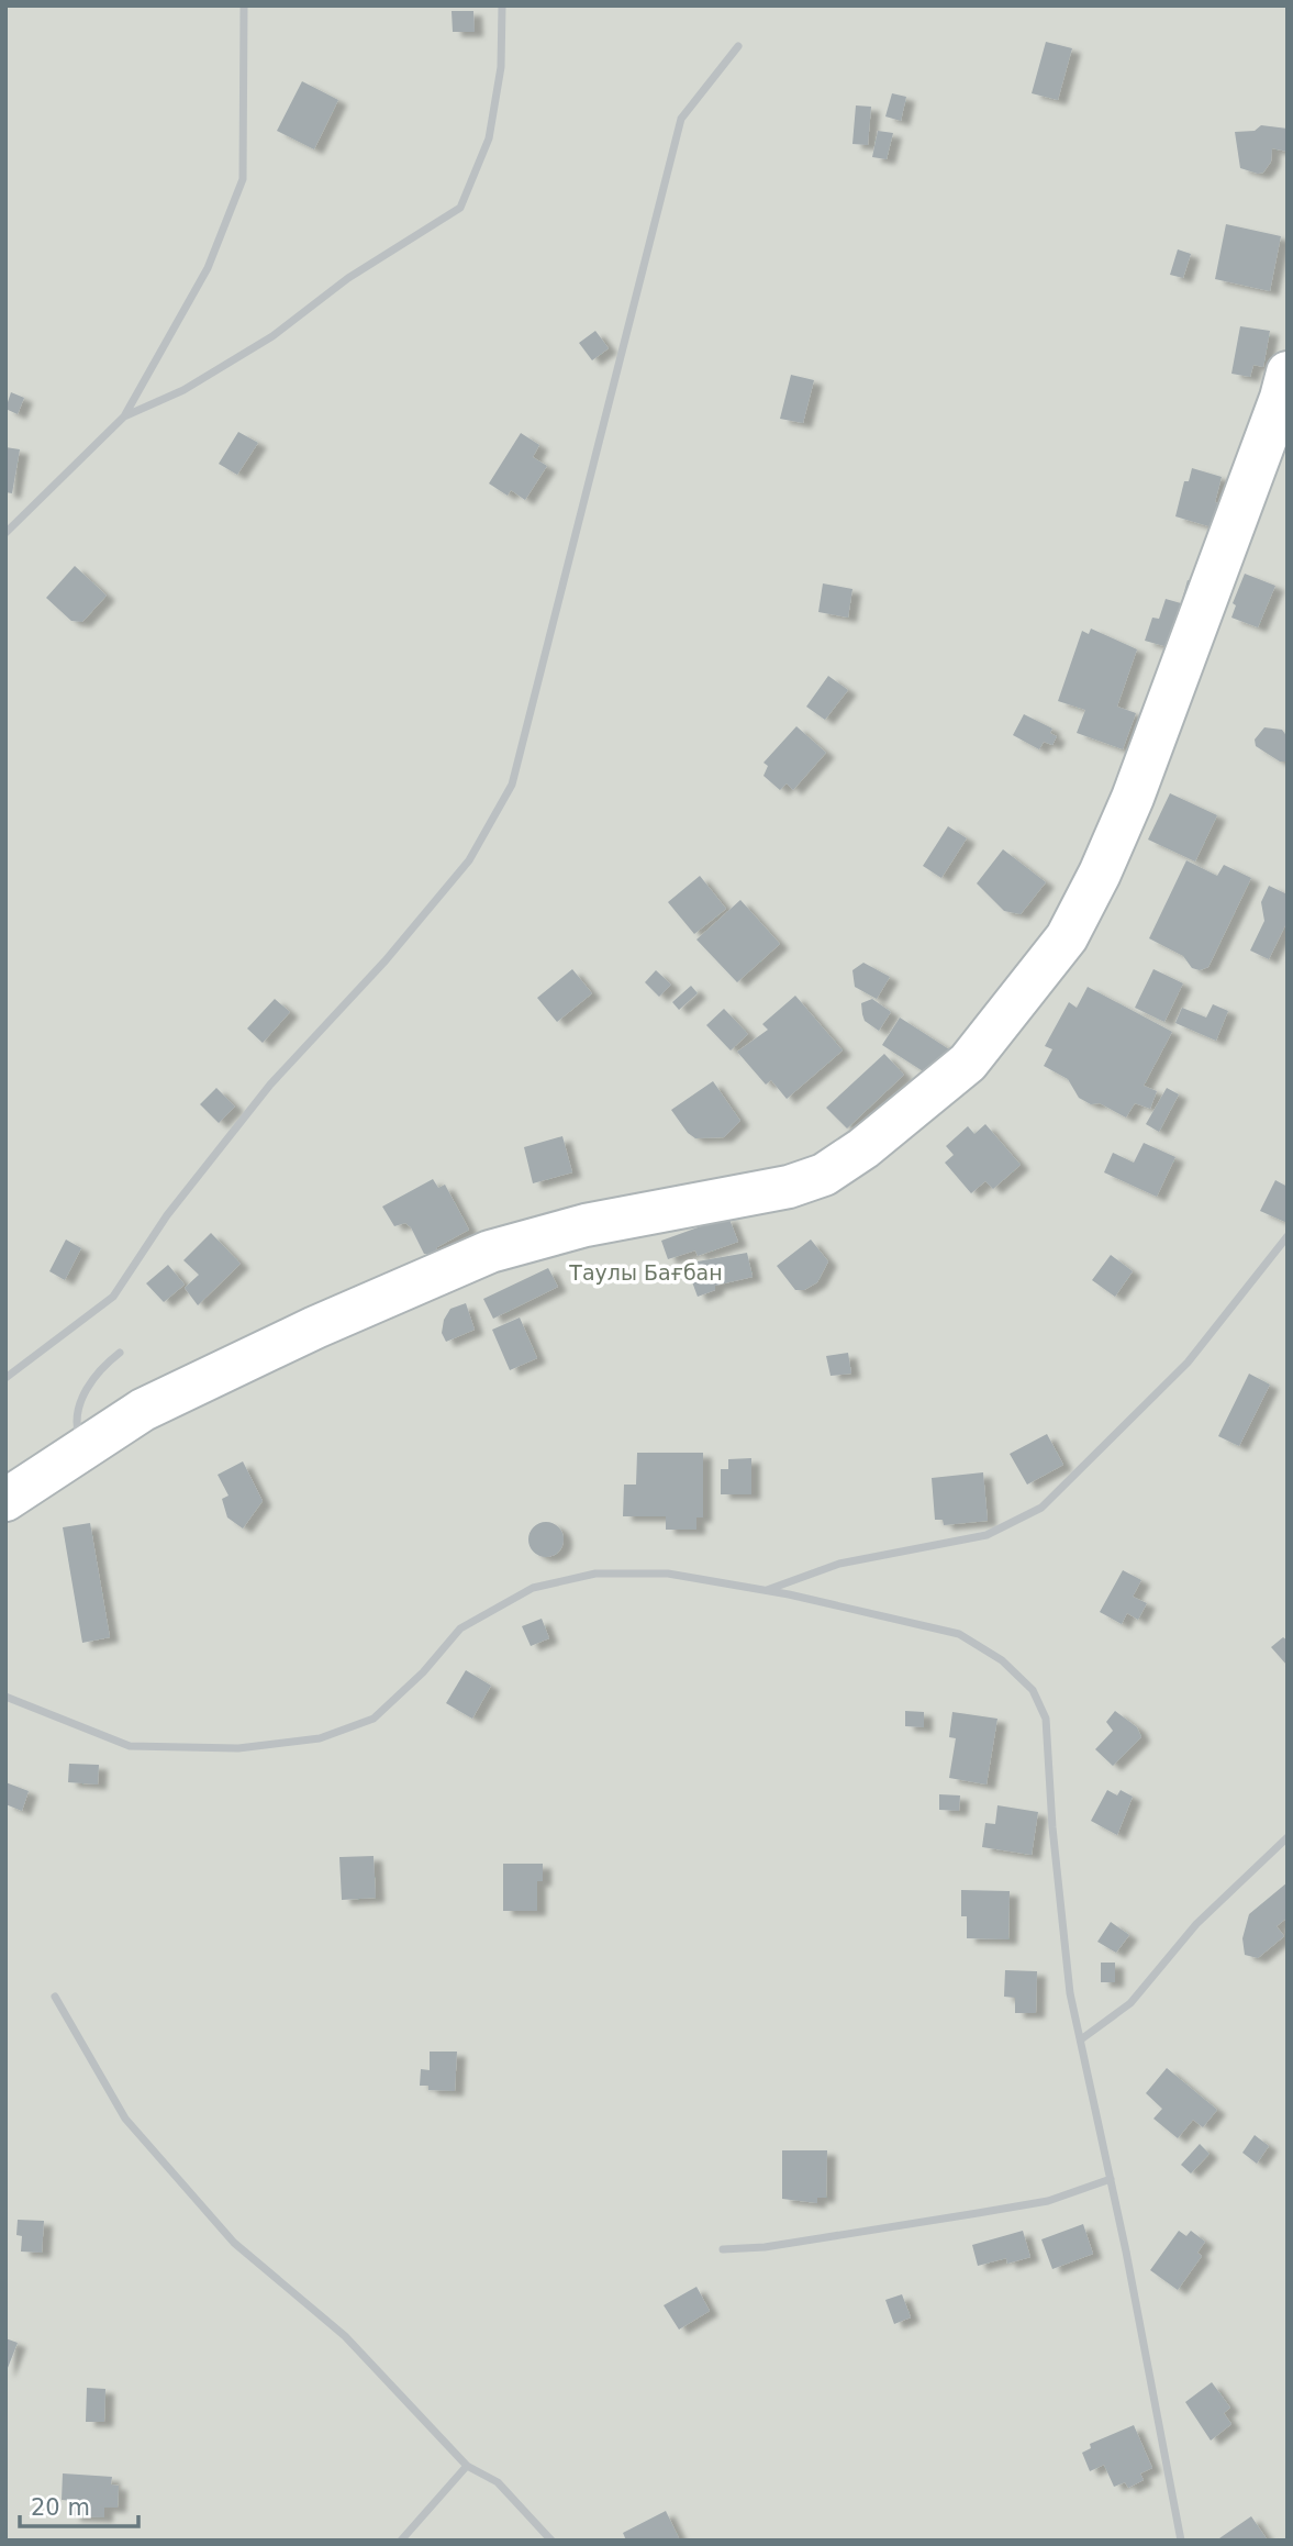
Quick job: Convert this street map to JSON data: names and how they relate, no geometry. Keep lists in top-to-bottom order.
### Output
{
  "parks": ["Таулы Бағбан"],
  "scale_bar": "20 m"
}
